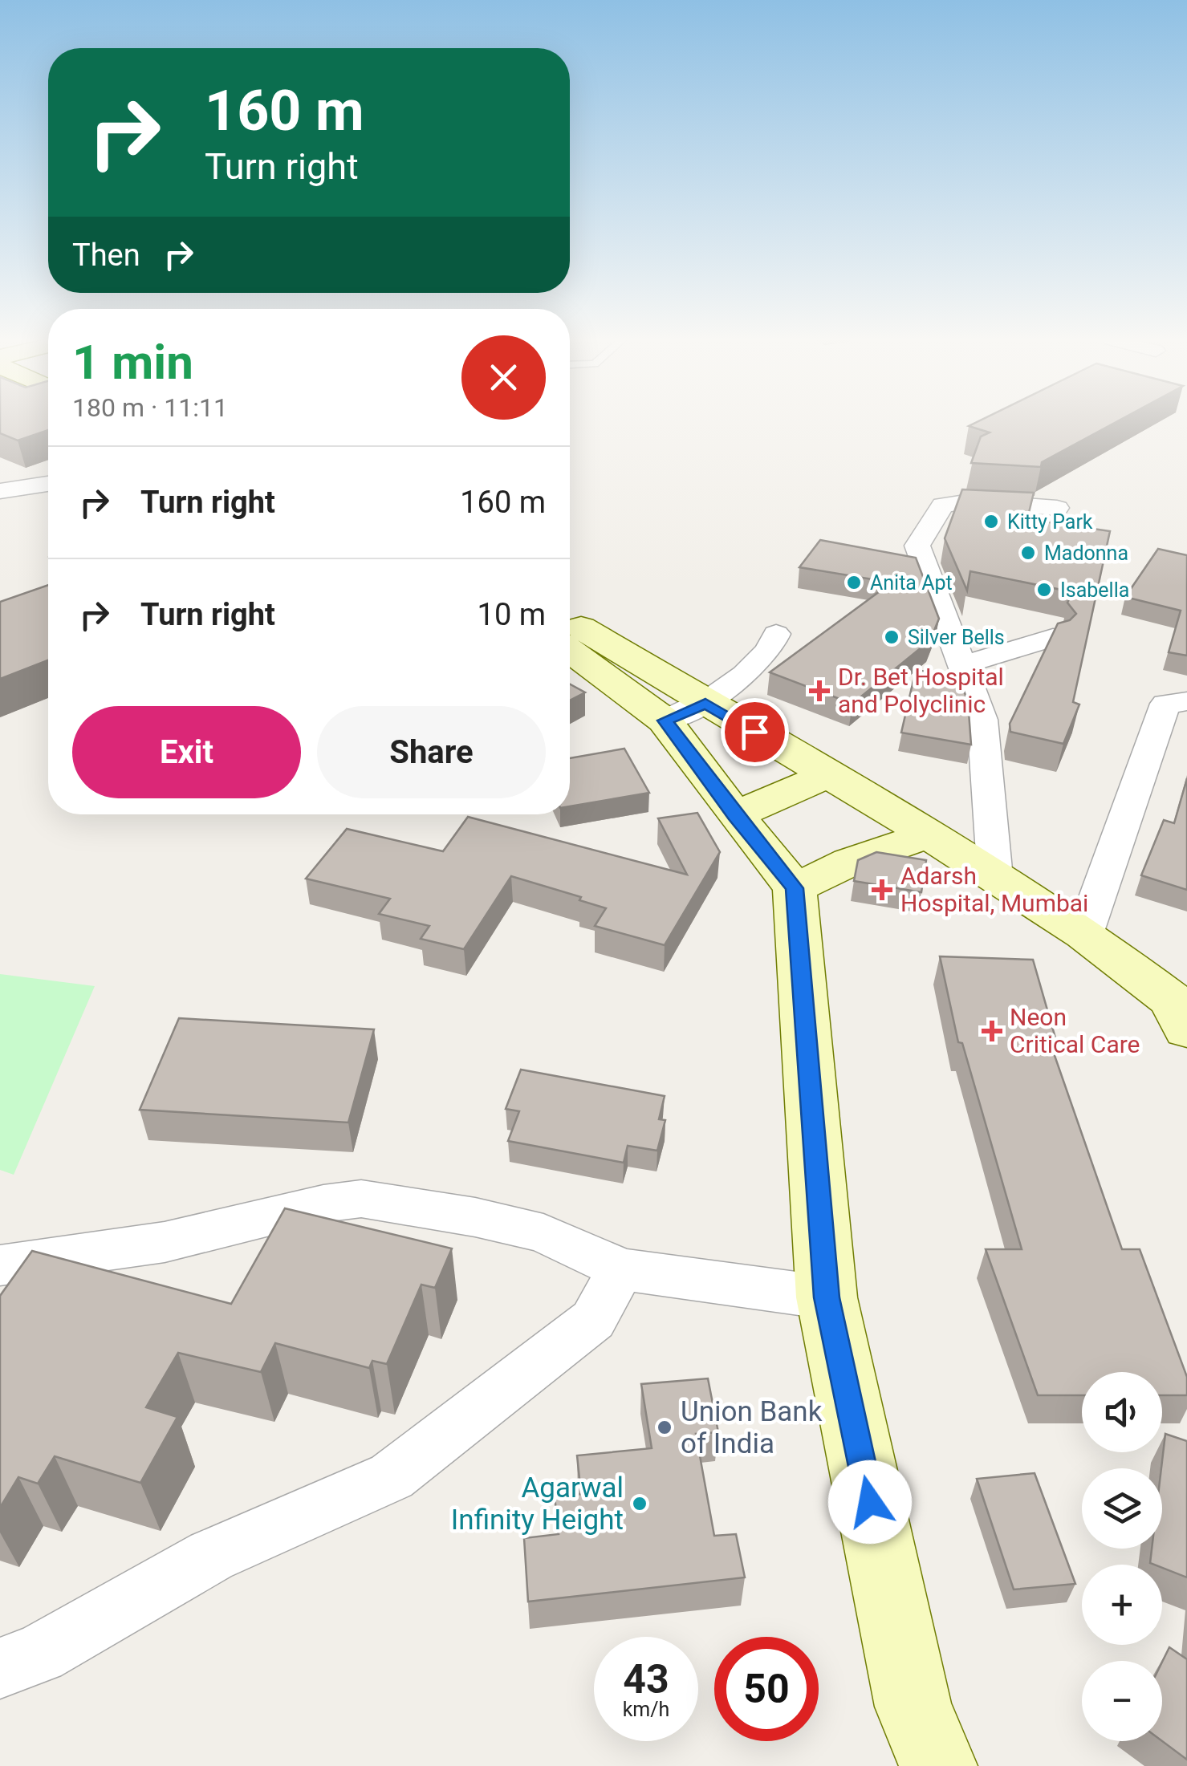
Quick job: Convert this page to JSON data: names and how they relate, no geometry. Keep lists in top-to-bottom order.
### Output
{
  "places": {
    "other": [
      "Kitty Park",
      "Madonna",
      "Anita Apt",
      "Isabella",
      "Silver Bells",
      "Union Bank of India",
      "Agarwal Infinity Height"
    ],
    "health": ["Dr. Bet Hospital and Polyclinic", "Adarsh Hospital, Mumbai", "Neon Critical Care"]
  },
  "page": {
    "turn": ["160 m", "Turn right"],
    "then": "Then",
    "heading": ["1 min", "180 m · 11:11"],
    "list": [
      {
        "name": "Turn right",
        "value": "160 m"
      },
      {
        "name": "Turn right",
        "value": "10 m"
      }
    ],
    "buttons": ["Exit", "Share"],
    "map_buttons": ["+", "−"],
    "speed": "43 km/h",
    "limit": "50"
  }
}
